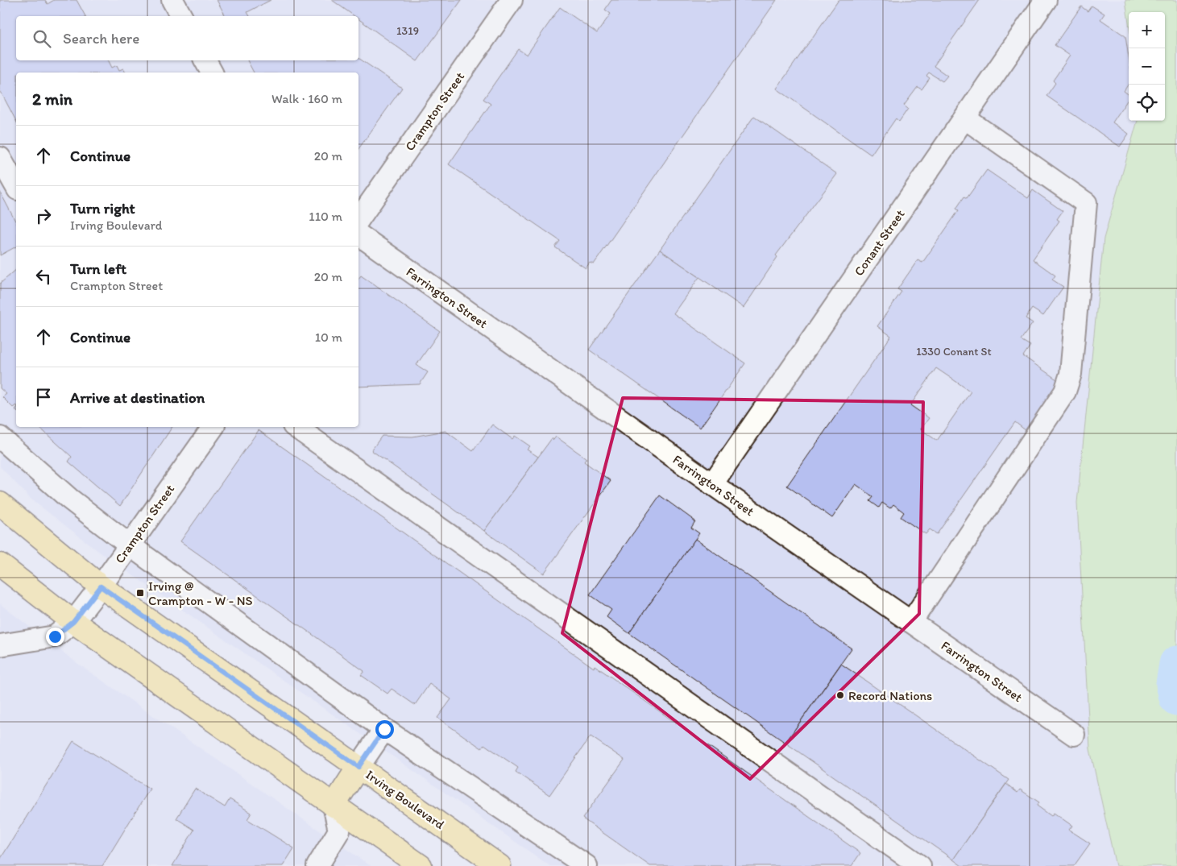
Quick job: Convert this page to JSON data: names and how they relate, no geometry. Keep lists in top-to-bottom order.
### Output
{
  "streets": {
    "main road": ["Irving Boulevard"],
    "street": ["Crampton Street", "Conant Street", "Farrington Street"]
  },
  "crossings": [
    ["Crampton Street", "Irving Boulevard"],
    ["Conant Street", "Farrington Street"]
  ],
  "places": {
    "transit": ["Irving @ Crampton - W - NS"],
    "other": ["Record Nations"]
  },
  "house_numbers": ["1319", "1330 Conant St"],
  "page": {
    "map_buttons": ["+", "−"],
    "search": "Search here",
    "heading": ["2 min", "Walk · 160 m"],
    "list": [
      ["Continue", "20 m"],
      ["Turn right", "Irving Boulevard", "110 m"],
      ["Turn left", "Crampton Street", "20 m"],
      ["Continue", "10 m"],
      "Arrive at destination"
    ]
  }
}
